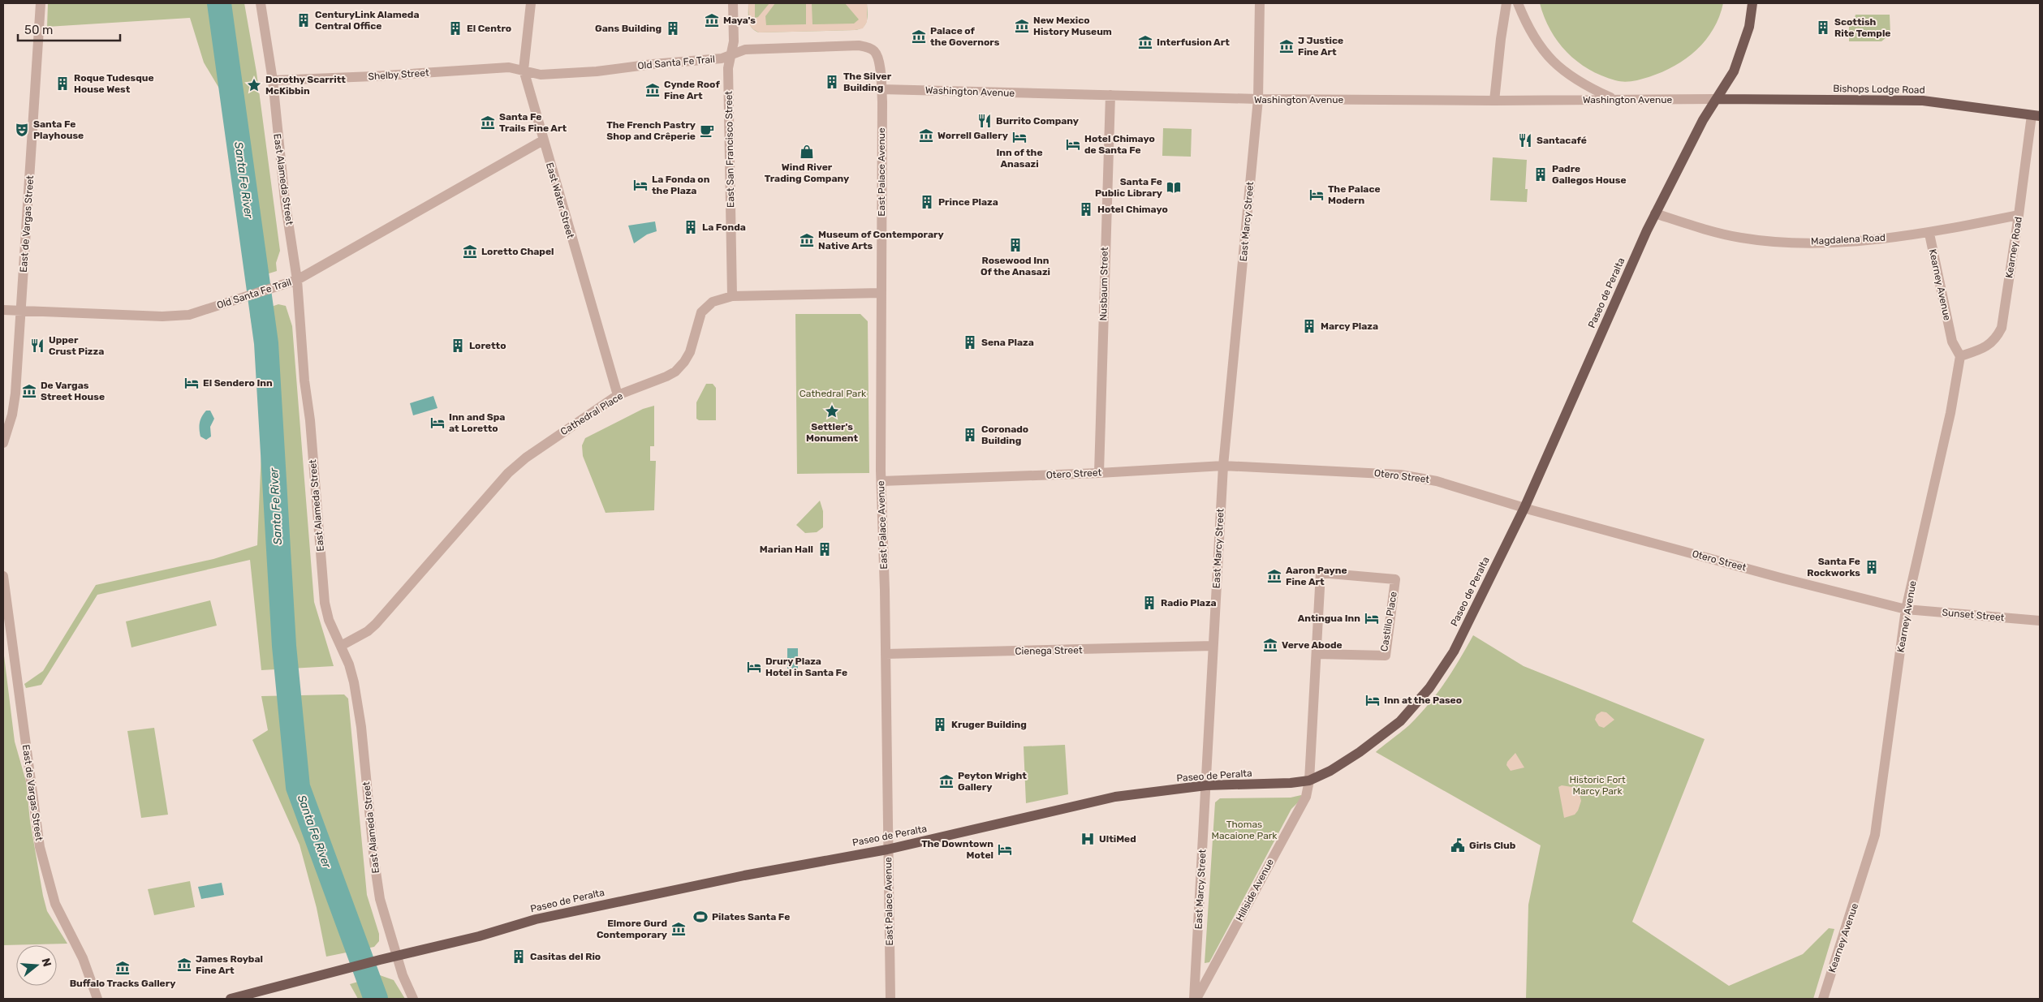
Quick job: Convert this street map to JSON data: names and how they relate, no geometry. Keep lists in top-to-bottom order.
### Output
{
  "streets": {
    "main road": ["Bishops Lodge Road", "Paseo de Peralta"],
    "street": [
      "Old Santa Fe Trail",
      "Shelby Street",
      "Washington Avenue",
      "East San Francisco Street",
      "East Palace Avenue",
      "East Alameda Street",
      "East Water Street",
      "East Marcy Street",
      "East de Vargas Street",
      "Magdalena Road",
      "Kearney Road",
      "Nusbaum Street",
      "Kearney Avenue",
      "Cathedral Place",
      "Otero Street",
      "Sunset Street",
      "Castillo Place",
      "Cienega Street",
      "Hillside Avenue"
    ]
  },
  "crossings": [
    ["Old Santa Fe Trail", "Shelby Street"],
    ["Old Santa Fe Trail", "East San Francisco Street"],
    ["Old Santa Fe Trail", "East Palace Avenue"],
    ["Old Santa Fe Trail", "East Alameda Street"],
    ["Old Santa Fe Trail", "East Water Street"],
    ["Old Santa Fe Trail", "East de Vargas Street"],
    ["Shelby Street", "East Alameda Street"],
    ["Shelby Street", "East Water Street"],
    ["Bishops Lodge Road", "Washington Avenue"],
    ["Bishops Lodge Road", "Kearney Road"],
    ["Bishops Lodge Road", "Paseo de Peralta"],
    ["Washington Avenue", "East Palace Avenue"],
    ["Washington Avenue", "East Marcy Street"],
    ["Washington Avenue", "Nusbaum Street"],
    ["Washington Avenue", "Paseo de Peralta"],
    ["East San Francisco Street", "Cathedral Place"],
    ["East Palace Avenue", "Paseo de Peralta"],
    ["East Palace Avenue", "Cathedral Place"],
    ["East Palace Avenue", "Otero Street"],
    ["East Palace Avenue", "Cienega Street"],
    ["East Alameda Street", "Paseo de Peralta"],
    ["East Alameda Street", "Cathedral Place"],
    ["East Water Street", "Cathedral Place"],
    ["East Marcy Street", "Paseo de Peralta"],
    ["East Marcy Street", "Otero Street"],
    ["East Marcy Street", "Cienega Street"],
    ["East Marcy Street", "Hillside Avenue"],
    ["Magdalena Road", "Kearney Road"],
    ["Magdalena Road", "Kearney Avenue"],
    ["Magdalena Road", "Paseo de Peralta"],
    ["Kearney Road", "Kearney Avenue"],
    ["Nusbaum Street", "Otero Street"],
    ["Kearney Avenue", "Otero Street"],
    ["Kearney Avenue", "Sunset Street"],
    ["Paseo de Peralta", "Otero Street"],
    ["Paseo de Peralta", "Castillo Place"],
    ["Paseo de Peralta", "Hillside Avenue"],
    ["Otero Street", "Sunset Street"],
    ["Castillo Place", "Hillside Avenue"]
  ],
  "water": ["Santa Fe River"],
  "parks": ["Cathedral Park", "Historic Fort Marcy Park", "Thomas Macaione Park"],
  "places": {
    "building": [
      "CenturyLink Alameda Central Office",
      "Scottish Rite Temple",
      "El Centro",
      "Gans Building",
      "The Silver Building",
      "Roque Tudesque House West",
      "Padre Gallegos House",
      "Prince Plaza",
      "Hotel Chimayo",
      "La Fonda",
      "Rosewood Inn Of the Anasazi",
      "Marcy Plaza",
      "Sena Plaza",
      "Loretto",
      "Coronado Building",
      "Marian Hall",
      "Santa Fe Rockworks",
      "Radio Plaza",
      "Kruger Building",
      "Casitas del Rio"
    ],
    "museum": [
      "Maya's",
      "New Mexico History Museum",
      "Palace of the Governors",
      "Interfusion Art",
      "J Justice Fine Art",
      "Cynde Roof Fine Art",
      "Santa Fe Trails Fine Art",
      "Worrell Gallery",
      "Museum of Contemporary Native Arts",
      "Loretto Chapel",
      "De Vargas Street House",
      "Aaron Payne Fine Art",
      "Verve Abode",
      "Peyton Wright Gallery",
      "Elmore Gurd Contemporary",
      "James Roybal Fine Art",
      "Buffalo Tracks Gallery"
    ],
    "place": ["Dorothy Scarritt McKibbin", "Settler's Monument"],
    "restaurant": ["Burrito Company", "Santacafé", "Upper Crust Pizza"],
    "theatre": ["Santa Fe Playhouse"],
    "cafe": ["The French Pastry Shop and Crêperie"],
    "hotel": [
      "Inn of the Anasazi",
      "Hotel Chimayo de Santa Fe",
      "La Fonda on the Plaza",
      "The Palace Modern",
      "El Sendero Inn",
      "Inn and Spa at Loretto",
      "Antingua Inn",
      "Drury Plaza Hotel in Santa Fe",
      "Inn at the Paseo",
      "The Downtown Motel"
    ],
    "shop": ["Wind River Trading Company"],
    "library": ["Santa Fe Public Library"],
    "hospital": ["UltiMed"],
    "public building": ["Girls Club"],
    "sports": ["Pilates Santa Fe"]
  },
  "scale_bar": "50 m",
  "north": "right"
}
